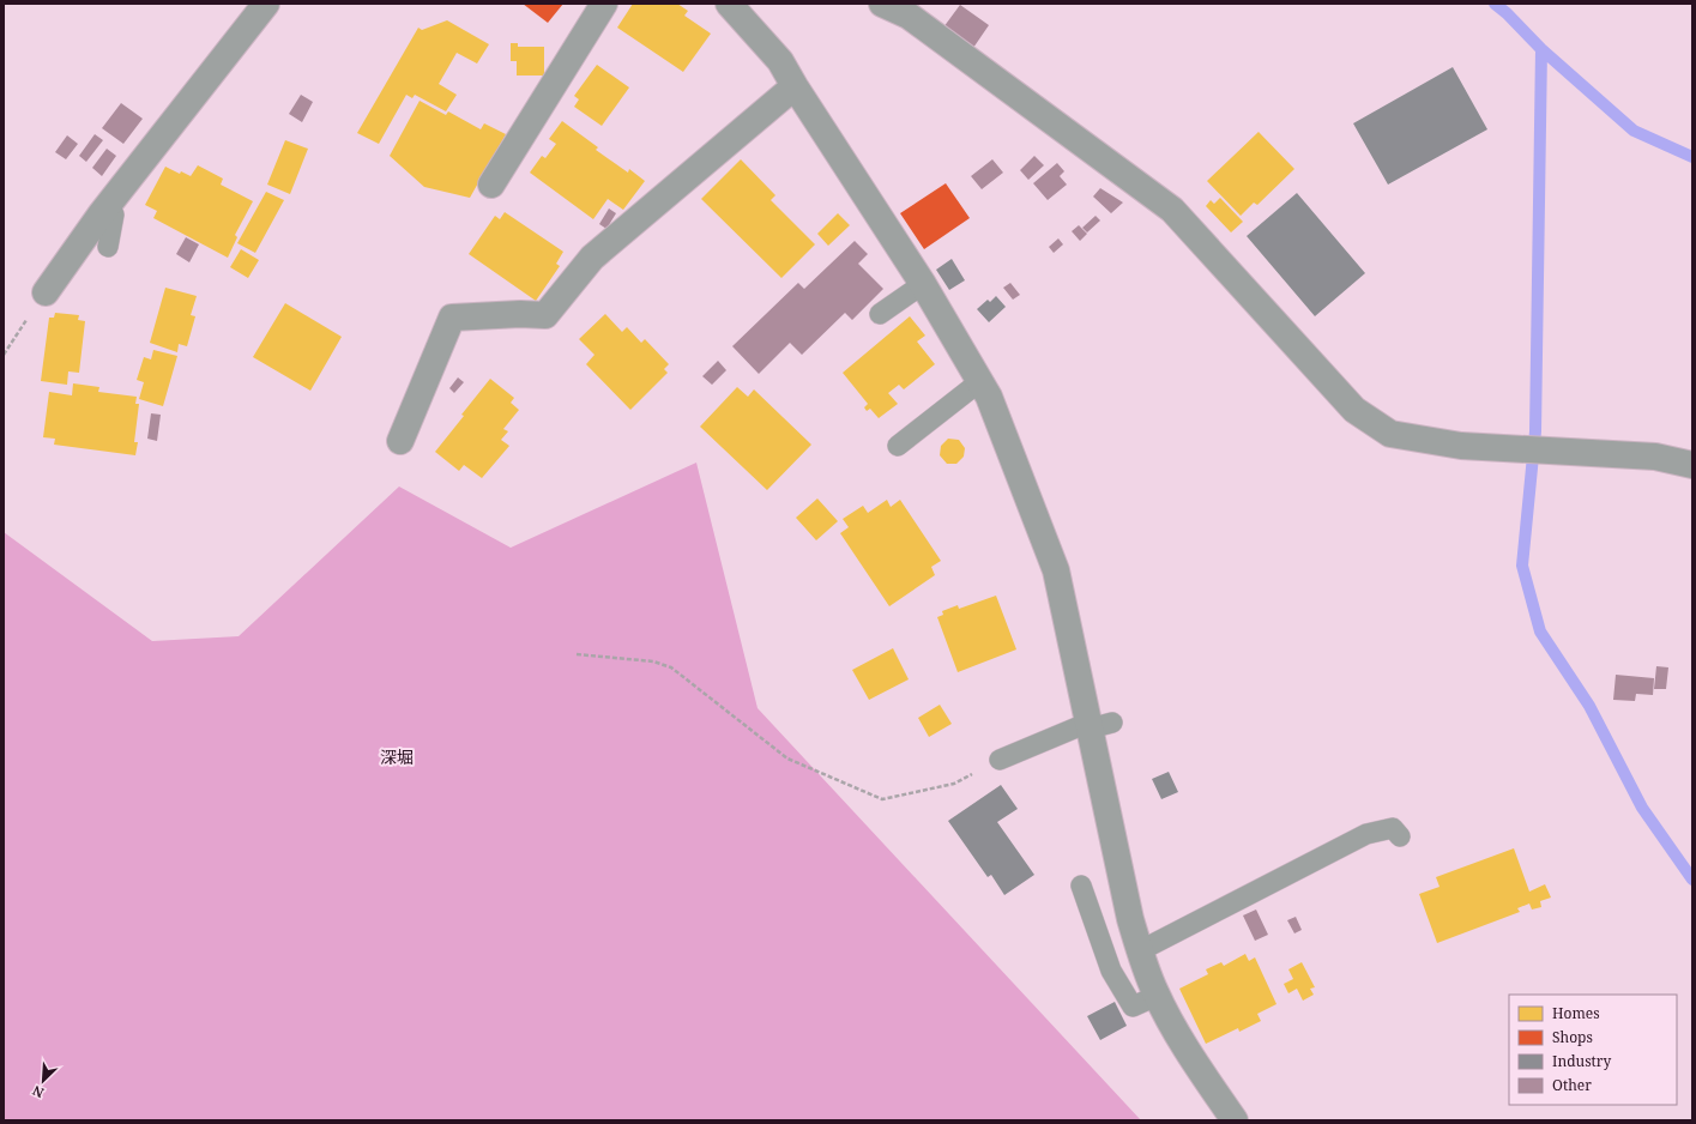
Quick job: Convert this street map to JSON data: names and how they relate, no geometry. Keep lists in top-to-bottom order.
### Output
{
  "districts": ["深堀"],
  "legend": [
    "Homes",
    "Shops",
    "Industry",
    "Other"
  ],
  "north": "bottom left"
}
